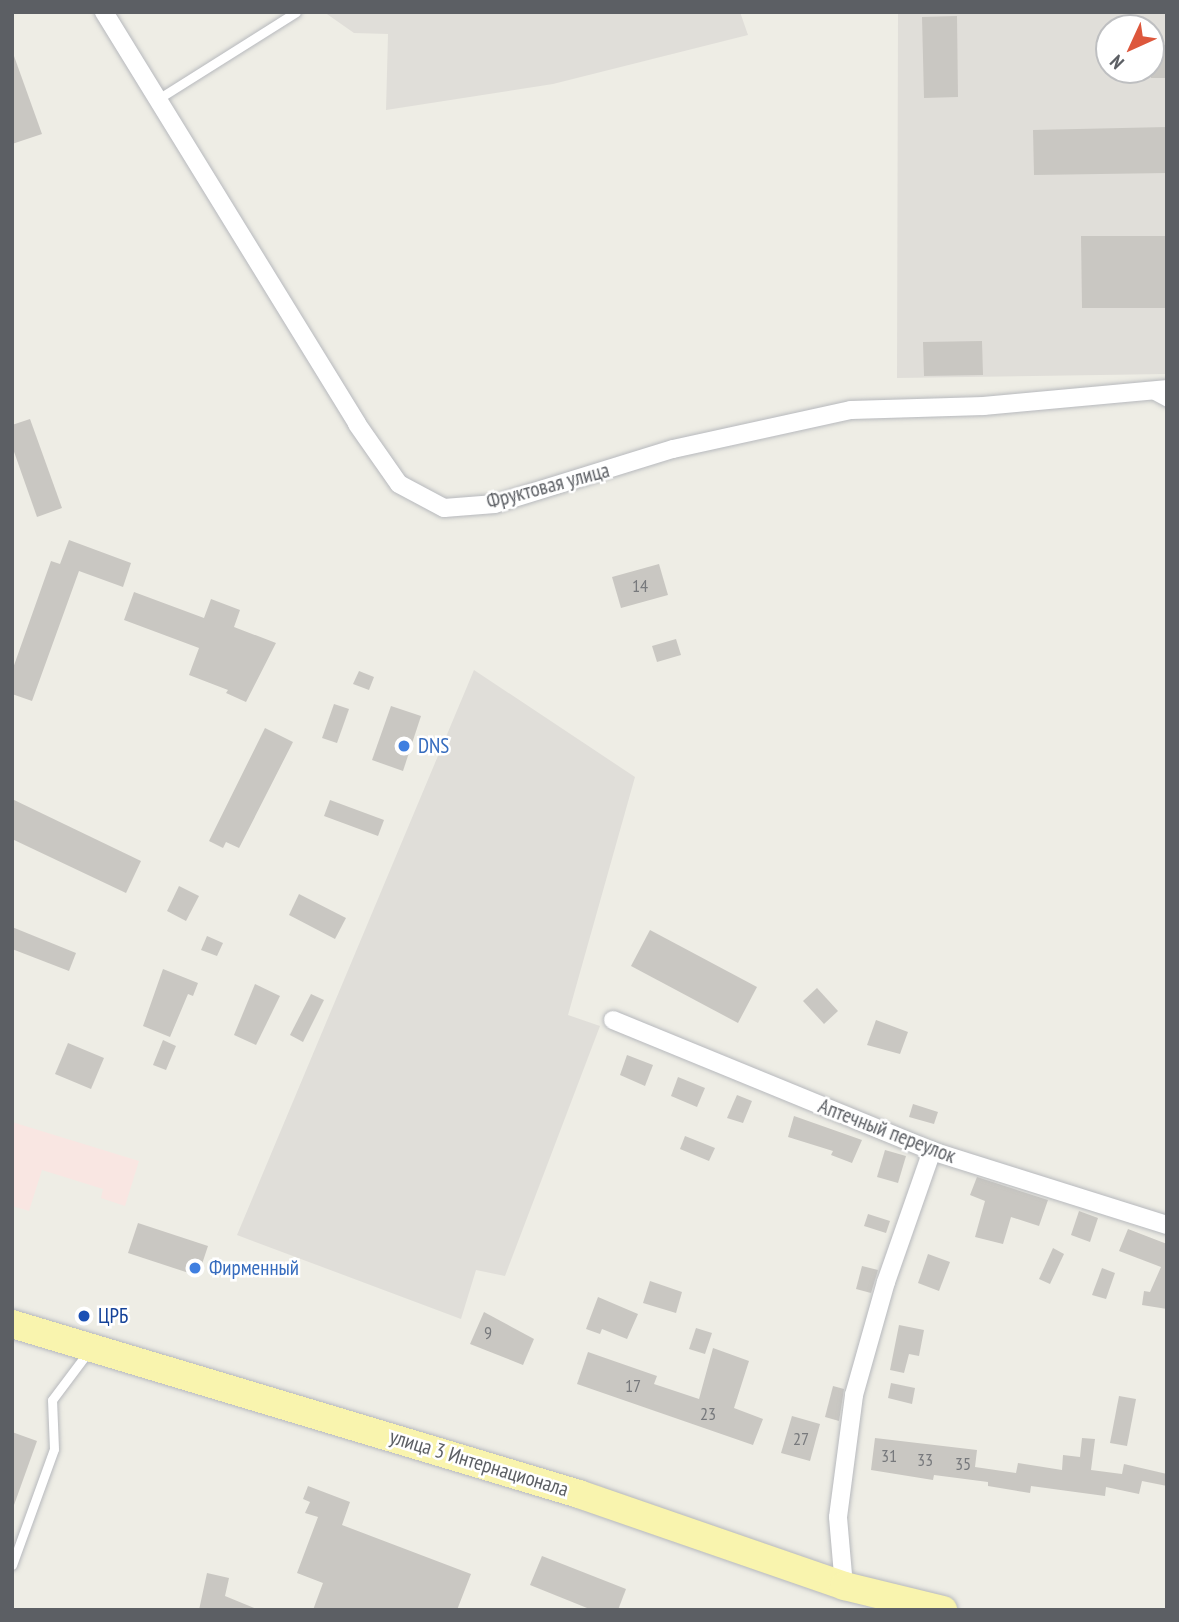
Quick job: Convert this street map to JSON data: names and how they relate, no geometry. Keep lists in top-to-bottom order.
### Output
{
  "streets": {
    "main road": ["улица 3 Интернационала"],
    "street": ["Фруктовая улица", "Аптечный переулок"]
  },
  "places": ["DNS", "Фирменный", "ЦРБ"],
  "house_numbers": [
    "14",
    "9",
    "17",
    "23",
    "27",
    "31",
    "33",
    "35"
  ],
  "north": "bottom left"
}
